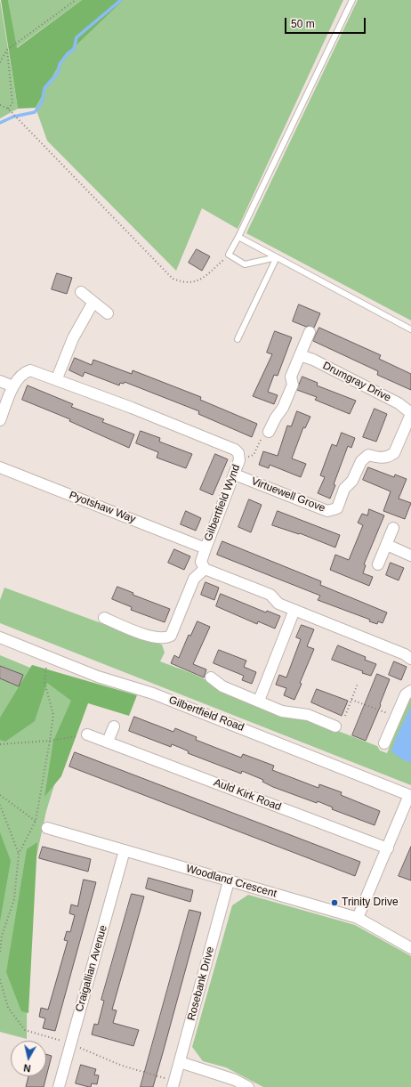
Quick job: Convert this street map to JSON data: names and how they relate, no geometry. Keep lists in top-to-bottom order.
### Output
{
  "streets": {
    "street": [
      "Drumgray Drive",
      "Virtuewell Grove",
      "Gilbertfield Wynd",
      "Pyotshaw Way",
      "Gilbertfield Road",
      "Auld Kirk Road",
      "Woodland Crescent",
      "Craigallian Avenue",
      "Rosebank Drive"
    ]
  },
  "crossings": [
    ["Drumgray Drive", "Virtuewell Grove"],
    ["Virtuewell Grove", "Gilbertfield Wynd"],
    ["Gilbertfield Wynd", "Pyotshaw Way"],
    ["Woodland Crescent", "Craigallian Avenue"],
    ["Woodland Crescent", "Rosebank Drive"]
  ],
  "places": ["Trinity Drive"],
  "scale_bar": "50 m",
  "north": "bottom"
}
